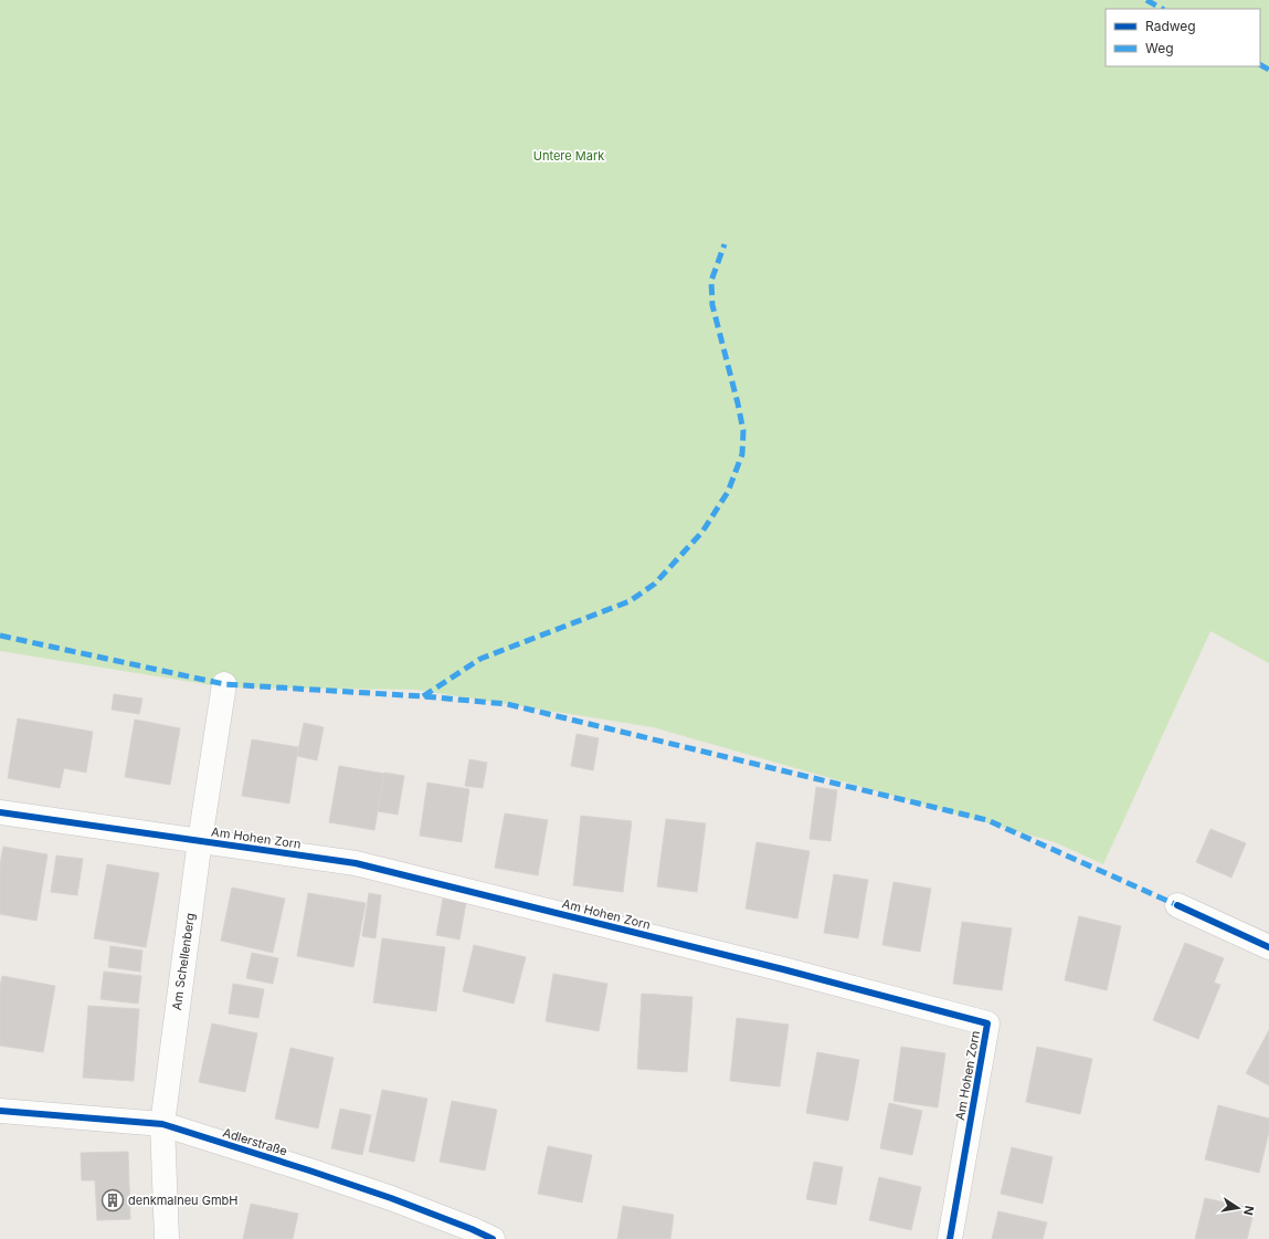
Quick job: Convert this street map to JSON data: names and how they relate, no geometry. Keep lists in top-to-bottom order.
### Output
{
  "streets": {
    "street": ["Am Hohen Zorn", "Am Schellenberg", "Adlerstraße"]
  },
  "crossings": [
    ["Am Hohen Zorn", "Am Schellenberg"],
    ["Am Schellenberg", "Adlerstraße"]
  ],
  "parks": ["Untere Mark"],
  "places": {
    "building": ["denkmalneu GmbH"]
  },
  "legend": ["Radweg", "Weg"],
  "north": "right"
}
